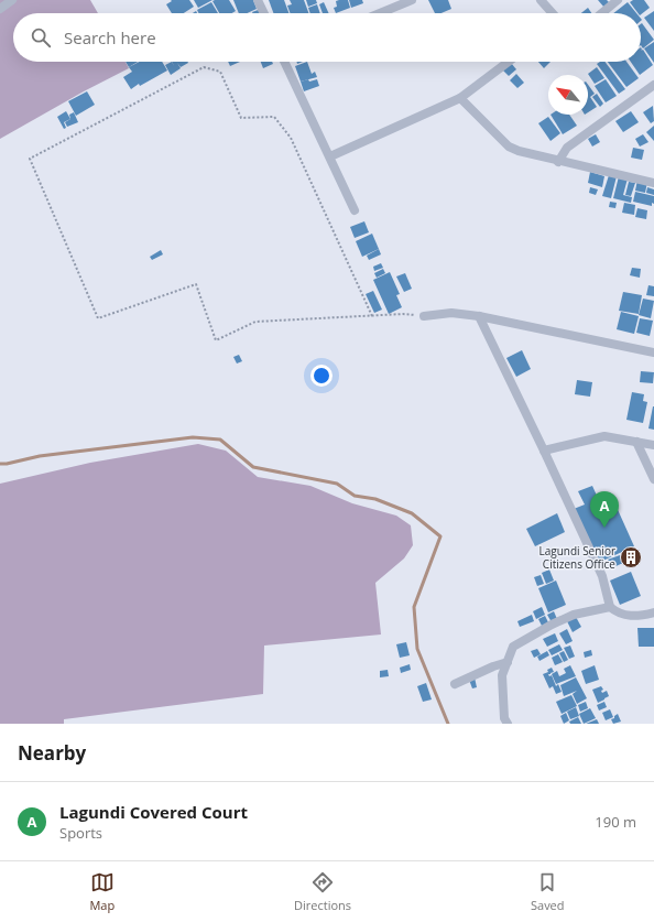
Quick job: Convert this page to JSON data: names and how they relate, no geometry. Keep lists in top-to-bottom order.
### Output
{
  "places": {
    "building": ["Lagundi Senior Citizens Office"]
  },
  "north": "top left",
  "page": {
    "search": "Search here",
    "pins": "A",
    "heading": "Nearby",
    "list": [
      {
        "mark": "A",
        "name": "Lagundi Covered Court",
        "note": "Sports",
        "value": "190 m"
      }
    ],
    "nav": ["Map", "Directions", "Saved"]
  }
}
